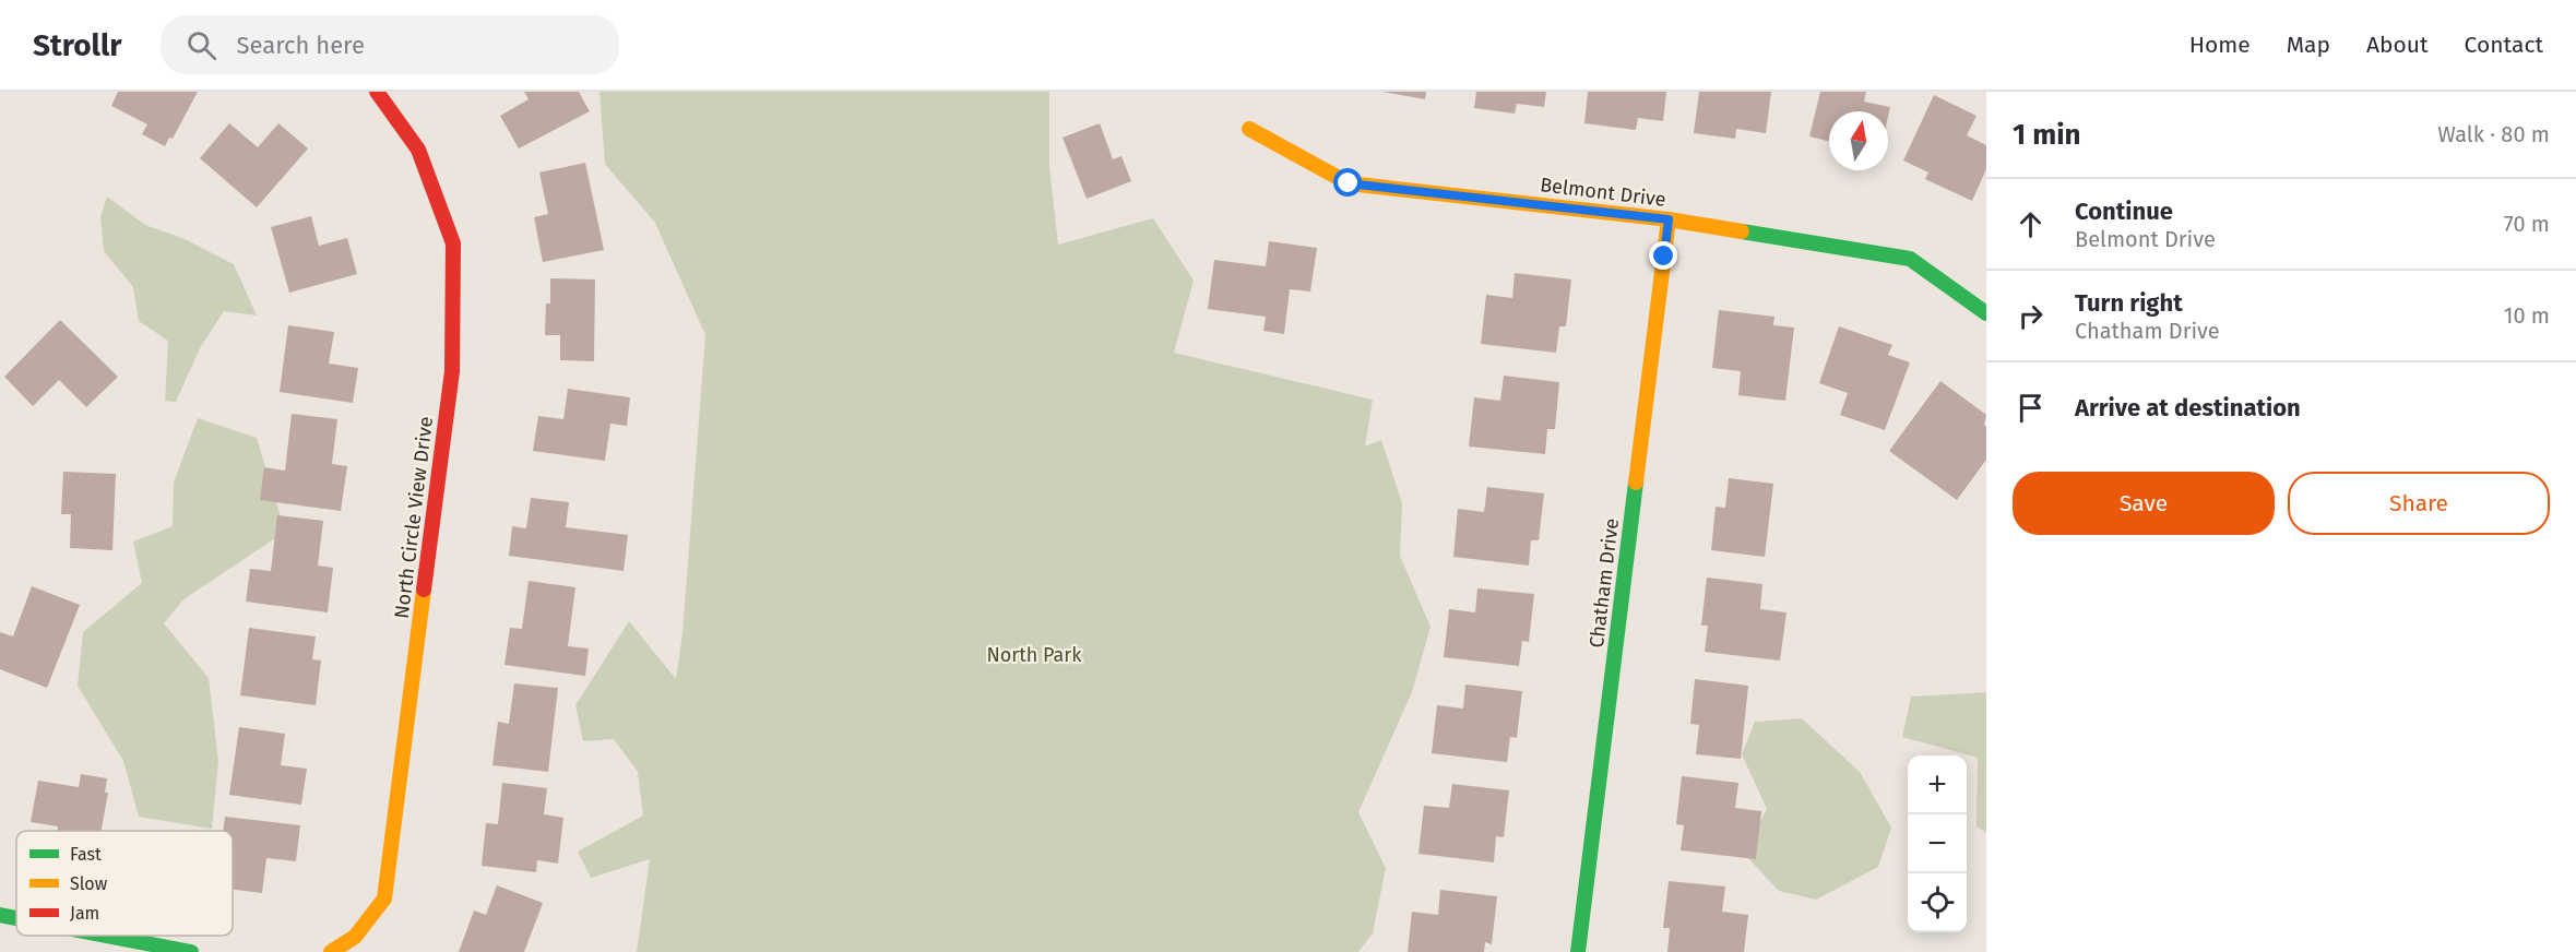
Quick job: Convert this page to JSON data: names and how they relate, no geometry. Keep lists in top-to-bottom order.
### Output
{
  "streets": {
    "street": ["Belmont Drive", "North Circle View Drive", "Chatham Drive"]
  },
  "crossings": [
    ["Belmont Drive", "Chatham Drive"]
  ],
  "parks": ["North Park"],
  "legend": ["Fast", "Slow", "Jam"],
  "north": "top",
  "page": {
    "header": "Strollr",
    "search": "Search here",
    "nav": [
      "Home",
      "Map",
      "About",
      "Contact"
    ],
    "heading": ["1 min", "Walk · 80 m"],
    "list": [
      ["Continue", "Belmont Drive", "70 m"],
      ["Turn right", "Chatham Drive", "10 m"],
      "Arrive at destination"
    ],
    "buttons": ["Save", "Share"],
    "map_buttons": ["+", "−"]
  }
}
